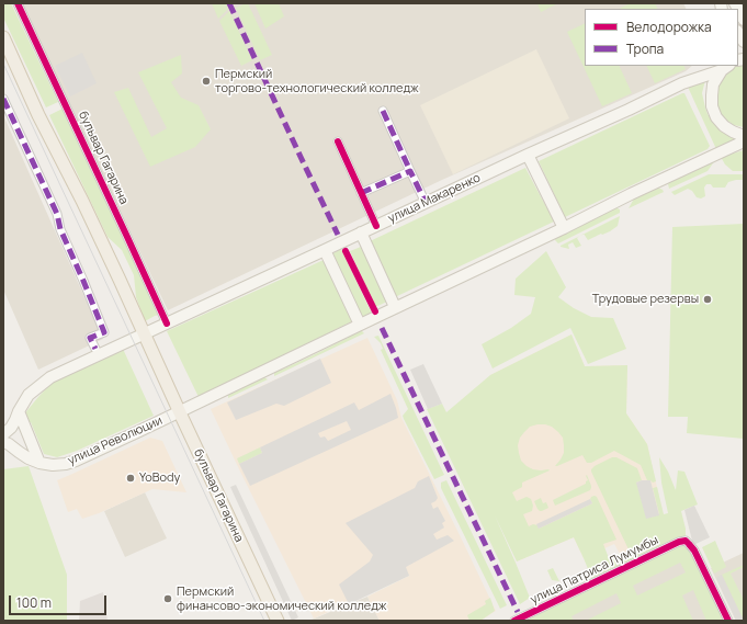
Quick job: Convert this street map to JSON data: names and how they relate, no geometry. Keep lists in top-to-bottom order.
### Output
{
  "streets": {
    "main road": ["бульвар Гагарина", "улица Макаренко", "улица Революции"],
    "street": ["улица Патриса Лумумбы"]
  },
  "crossings": [
    ["бульвар Гагарина", "улица Макаренко"],
    ["бульвар Гагарина", "улица Революции"]
  ],
  "places": [
    "Пермский торгово-технологический колледж",
    "Трудовые резервы",
    "YoBody",
    "Пермский финансово-экономический колледж"
  ],
  "legend": ["Велодорожка", "Тропа"],
  "scale_bar": "100 m"
}
